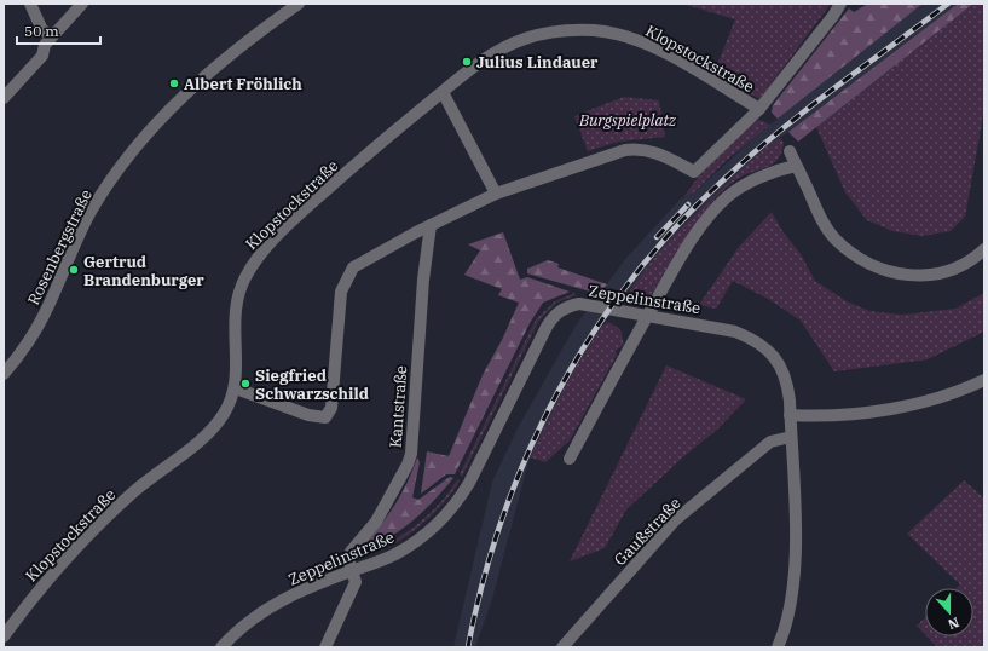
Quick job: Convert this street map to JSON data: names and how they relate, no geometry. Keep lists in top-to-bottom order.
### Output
{
  "streets": {
    "street": [
      "Klopstockstraße",
      "Rosenbergstraße",
      "Zeppelinstraße",
      "Kantstraße",
      "Gaußstraße"
    ]
  },
  "crossings": [
    ["Zeppelinstraße", "Kantstraße"],
    ["Zeppelinstraße", "Gaußstraße"]
  ],
  "parks": ["Burgspielplatz"],
  "places": [
    "Julius Lindauer",
    "Albert Fröhlich",
    "Gertrud Brandenburger",
    "Siegfried Schwarzschild"
  ],
  "scale_bar": "50 m",
  "north": "bottom"
}
